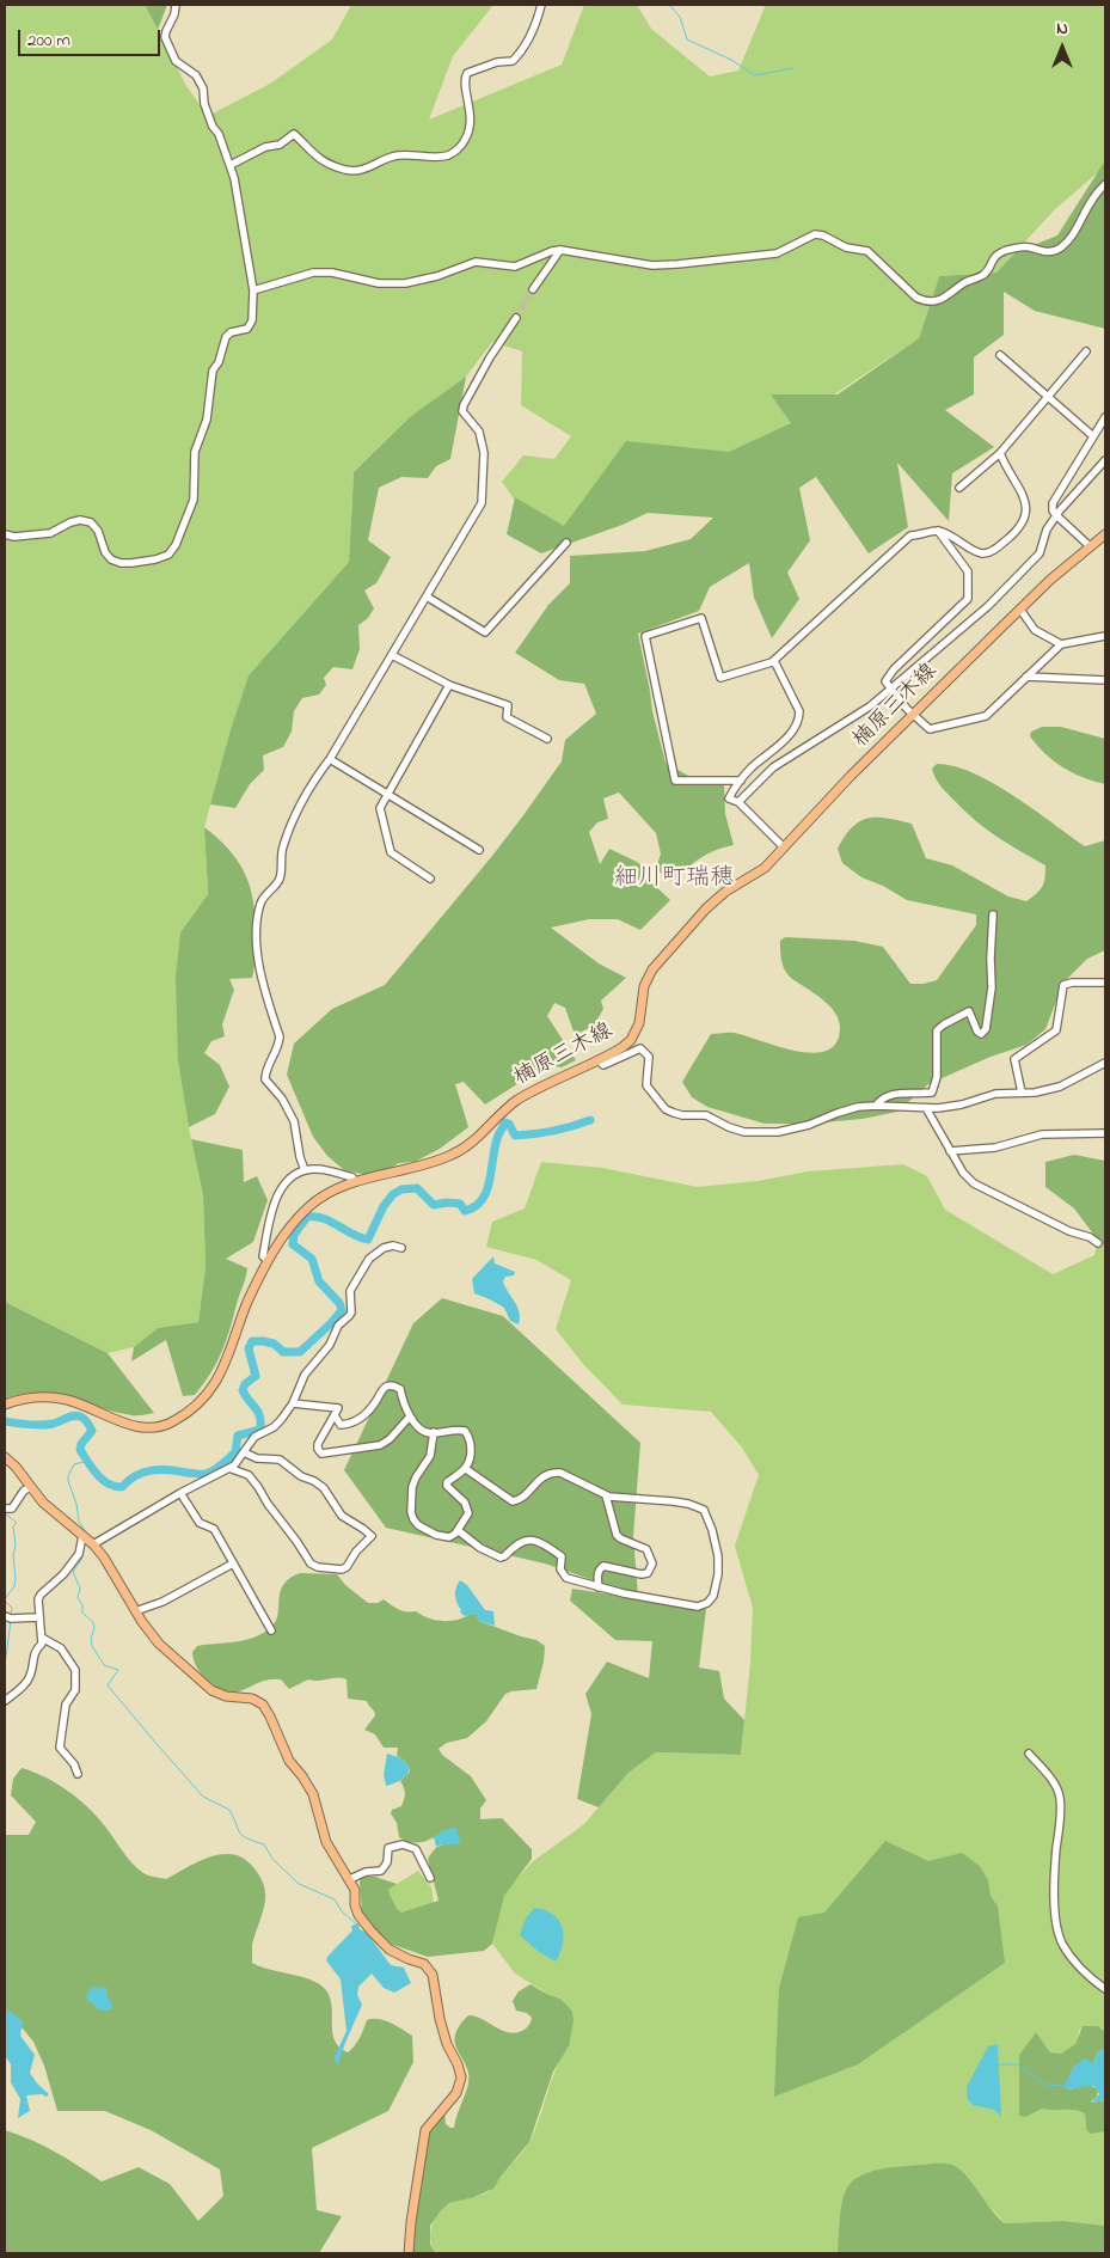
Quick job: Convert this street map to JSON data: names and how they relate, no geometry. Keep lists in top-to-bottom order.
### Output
{
  "streets": {
    "main road": ["楠原三木線"]
  },
  "districts": ["細川町瑞穂"],
  "scale_bar": "200 m",
  "north": "top"
}
